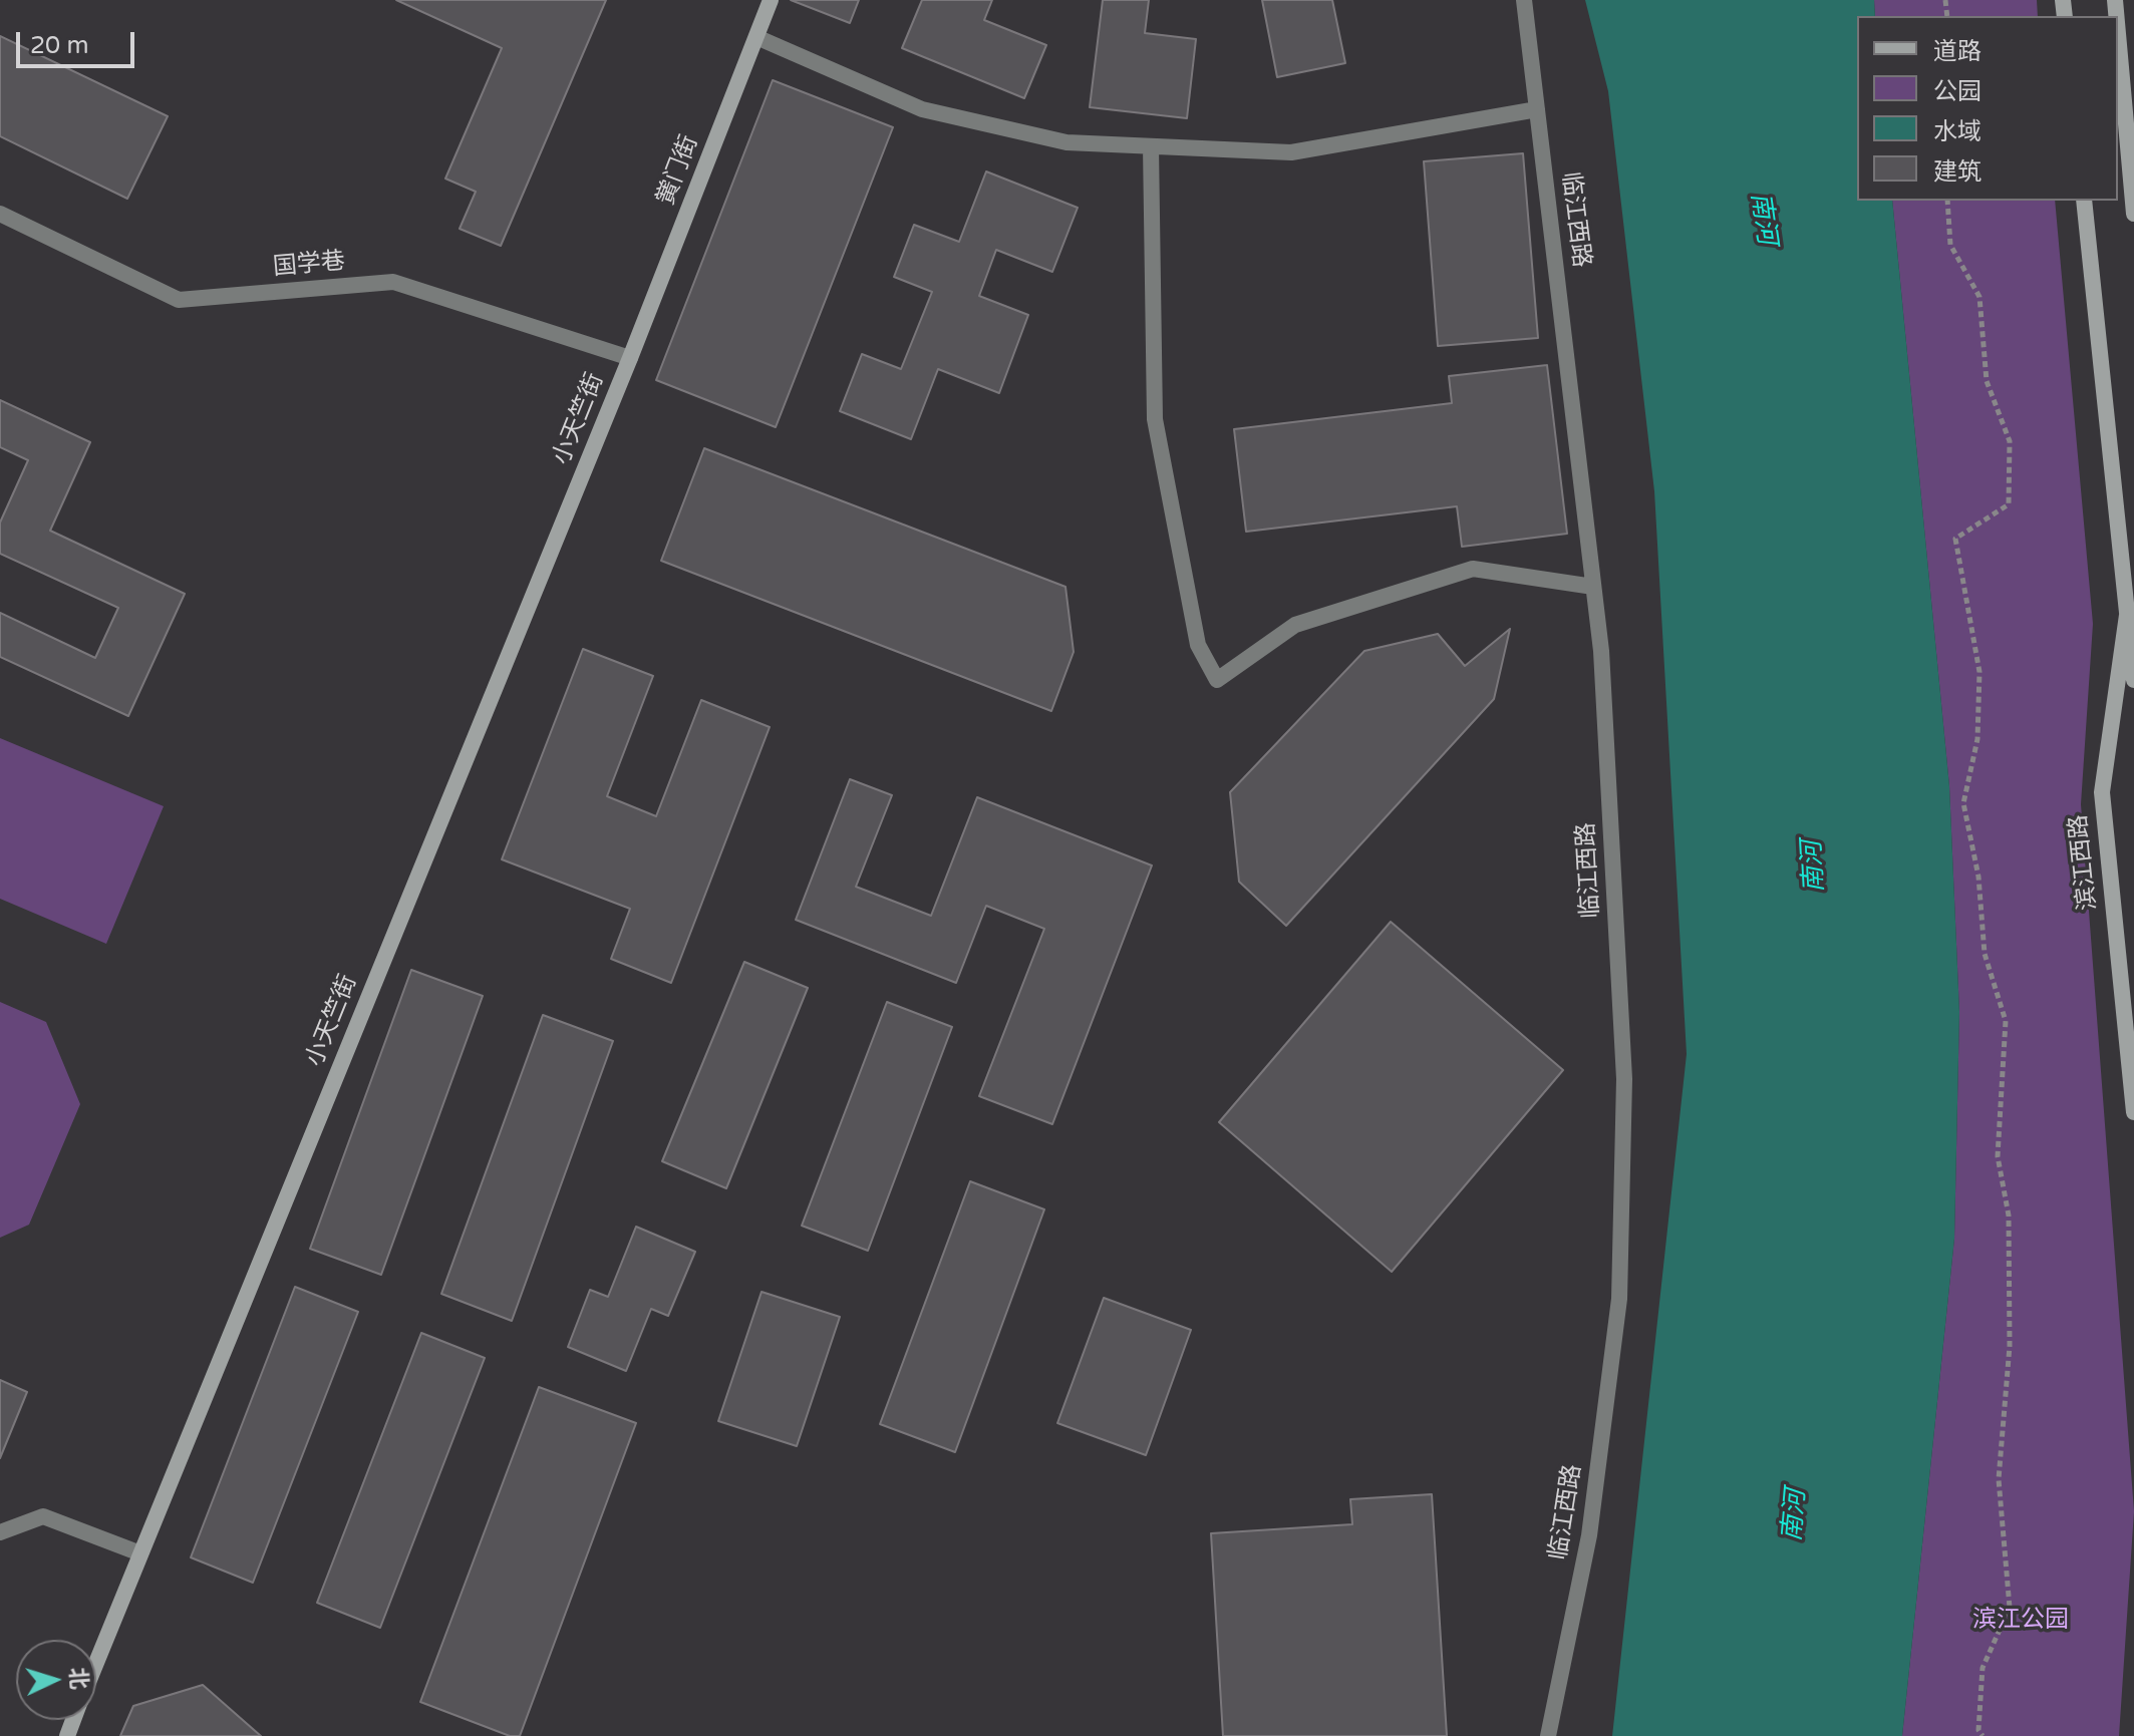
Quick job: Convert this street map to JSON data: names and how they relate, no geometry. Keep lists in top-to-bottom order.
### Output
{
  "streets": {
    "street": [
      "黉门街",
      "临江西路",
      "国学巷",
      "小天竺街",
      "滨江西路"
    ]
  },
  "crossings": [
    ["黉门街", "国学巷"],
    ["黉门街", "小天竺街"],
    ["国学巷", "小天竺街"]
  ],
  "water": ["南河"],
  "parks": ["滨江公园"],
  "legend": [
    "道路",
    "公园",
    "水域",
    "建筑"
  ],
  "scale_bar": "20 m",
  "north": "right"
}
